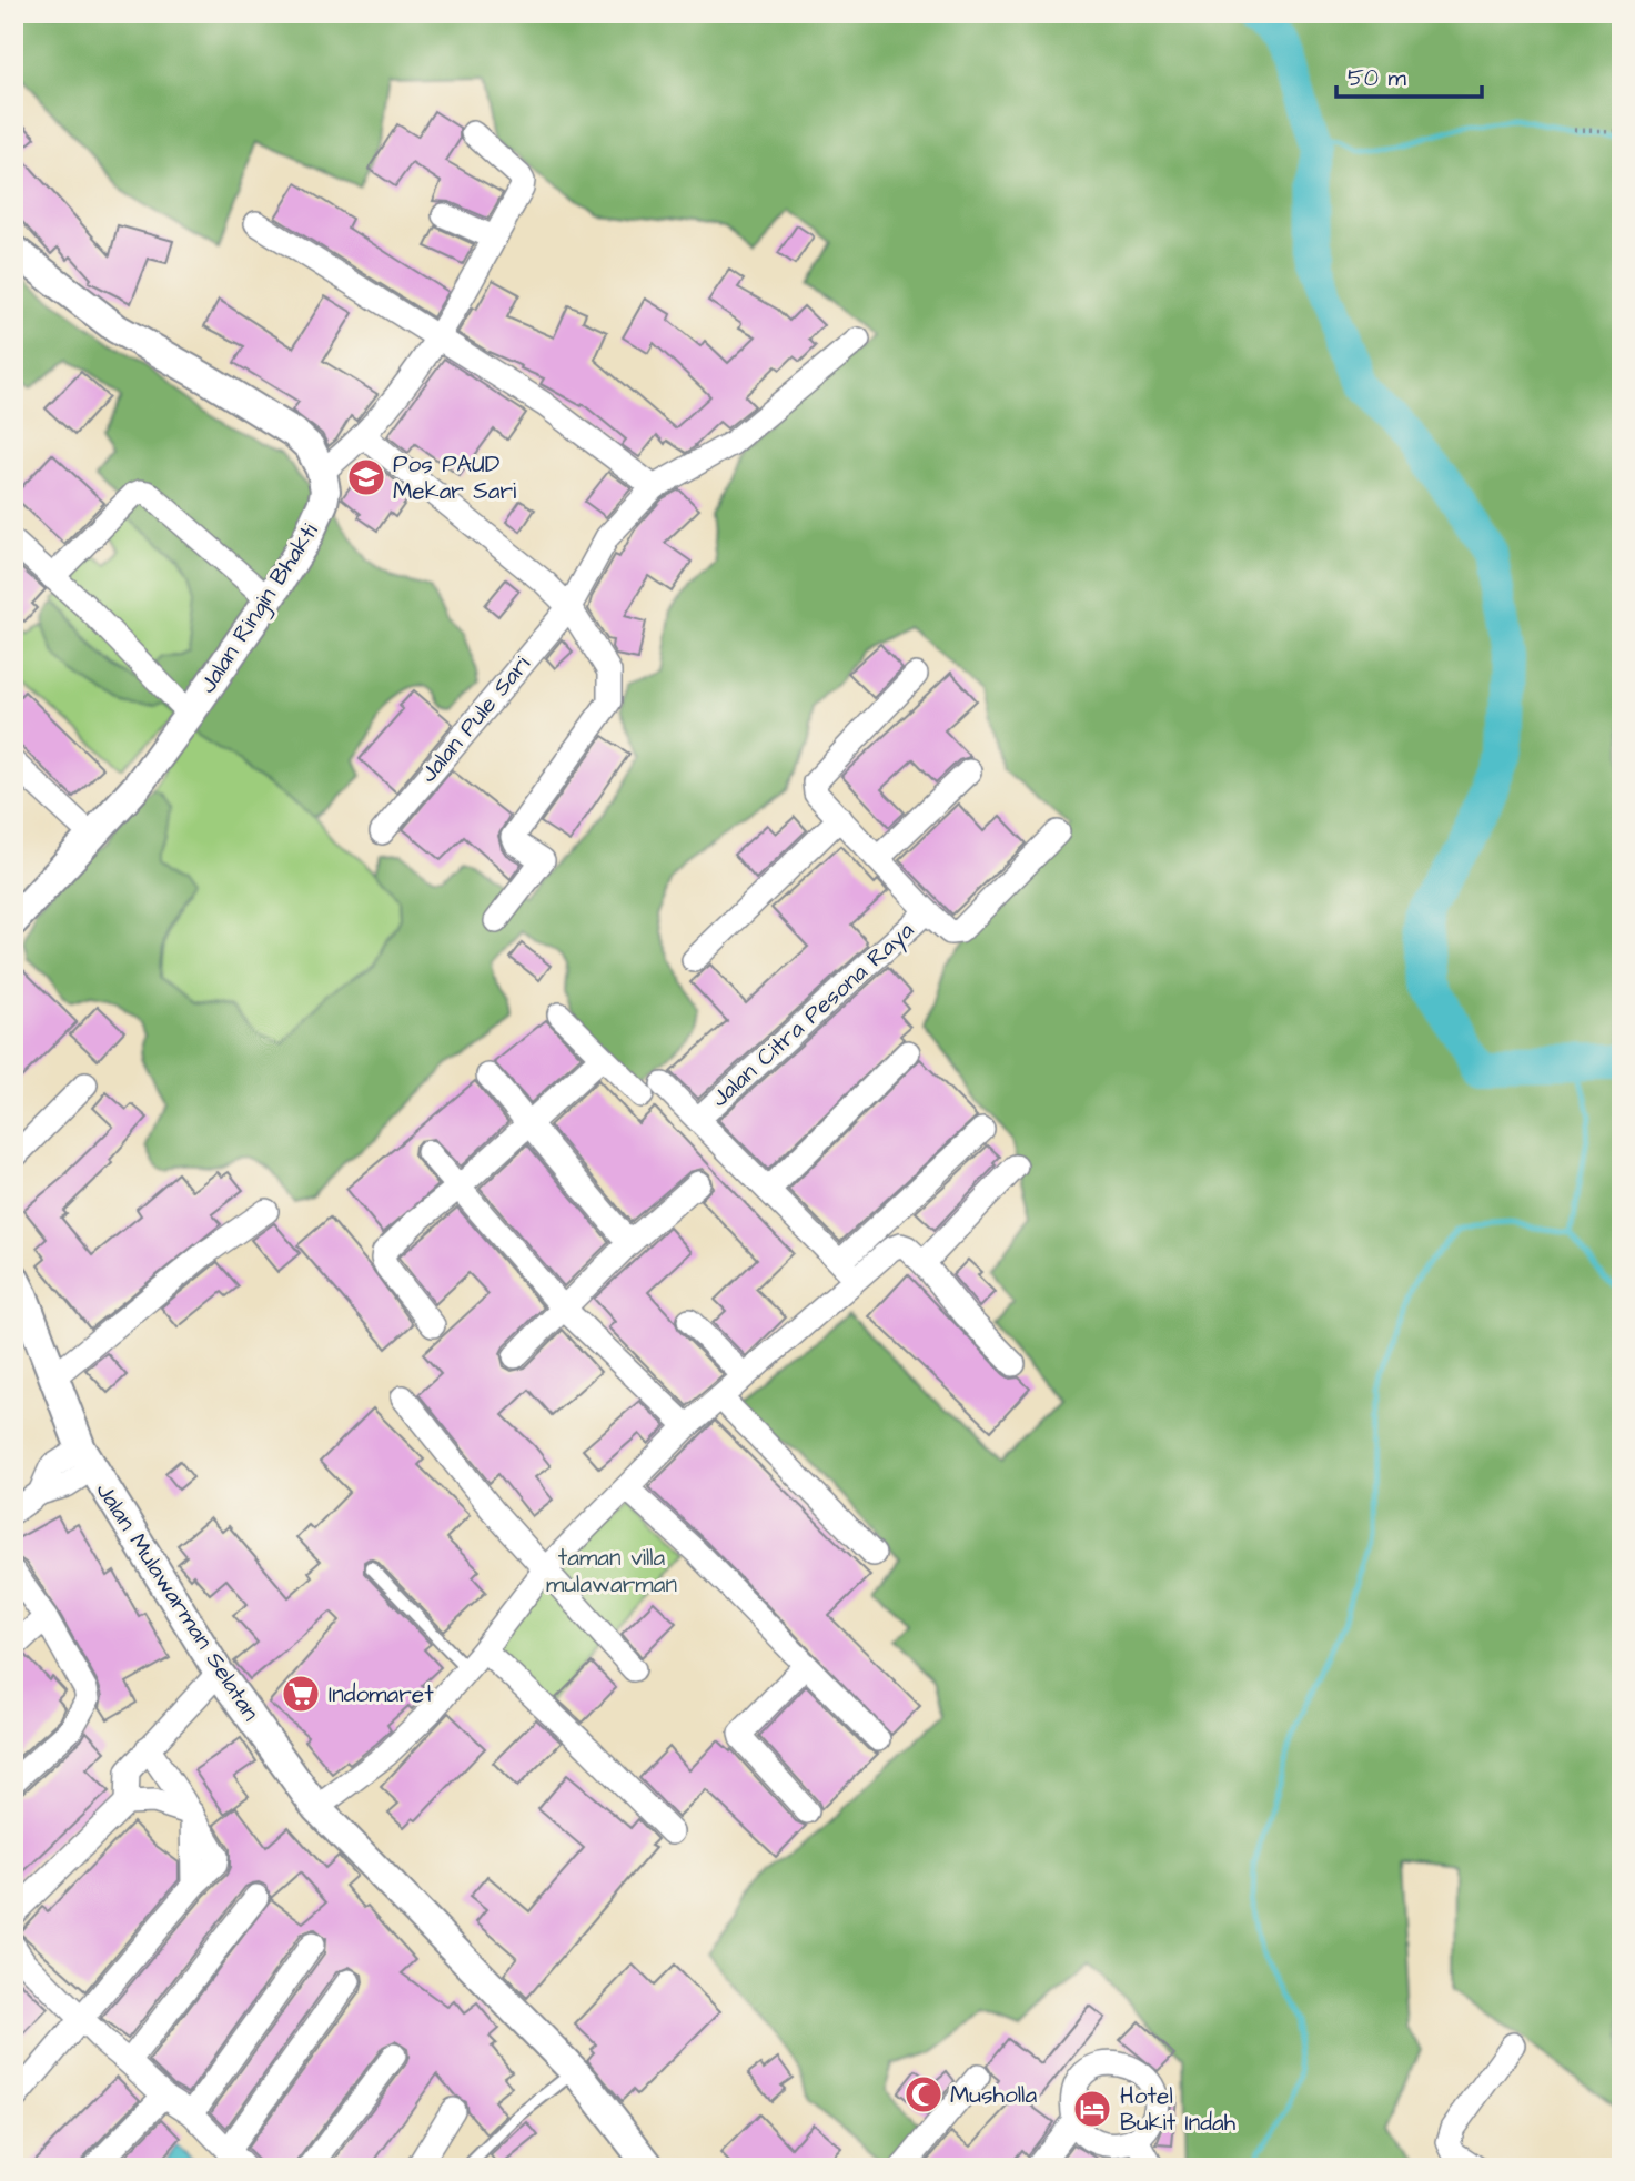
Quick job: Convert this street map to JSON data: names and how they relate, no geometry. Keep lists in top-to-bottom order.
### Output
{
  "streets": {
    "street": [
      "Jalan Ringin Bhakti",
      "Jalan Pule Sari",
      "Jalan Citra Pesona Raya",
      "Jalan Mulawarman Selatan"
    ]
  },
  "parks": ["taman villa mulawarman"],
  "places": {
    "school or university": ["Pos PAUD Mekar Sari"],
    "supermarket": ["Indomaret"],
    "mosque": ["Musholla"],
    "hotel": ["Hotel Bukit Indah"]
  },
  "scale_bar": "50 m"
}
